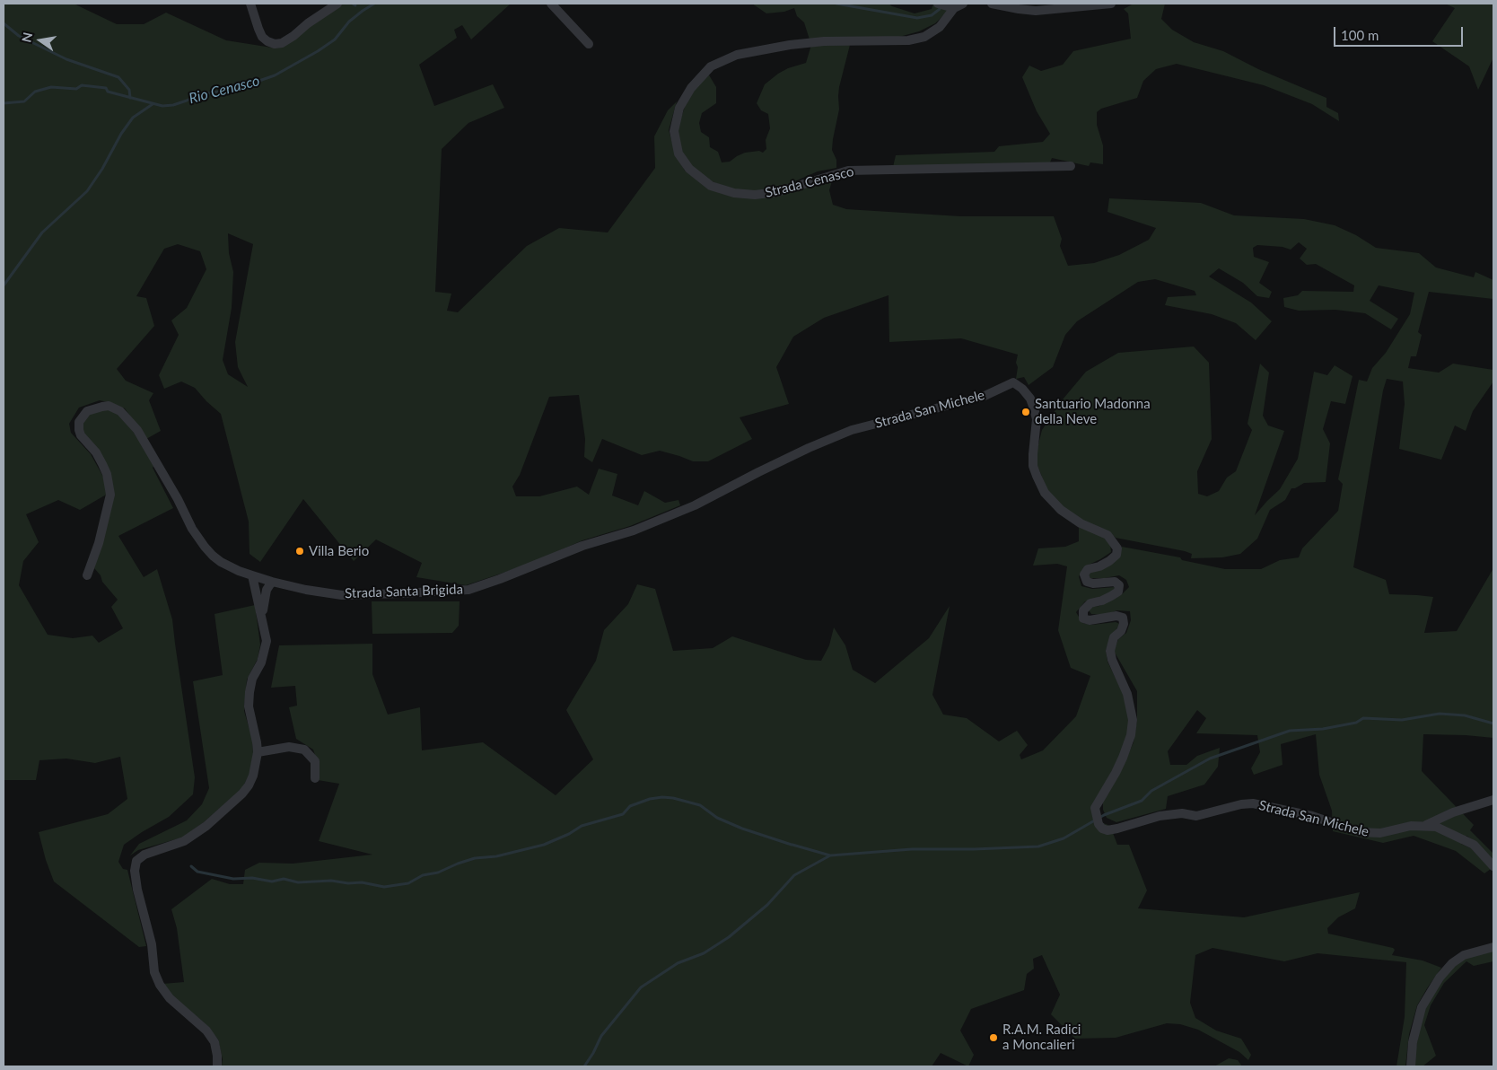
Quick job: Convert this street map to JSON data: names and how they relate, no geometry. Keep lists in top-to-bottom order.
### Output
{
  "streets": {
    "street": ["Strada Cenasco", "Strada San Michele", "Strada Santa Brigida"]
  },
  "crossings": [
    ["Strada San Michele", "Strada Santa Brigida"]
  ],
  "water": ["Rio Cenasco"],
  "places": ["Santuario Madonna della Neve", "Villa Berio", "R.A.M. Radici a Moncalieri"],
  "scale_bar": "100 m",
  "north": "left"
}
